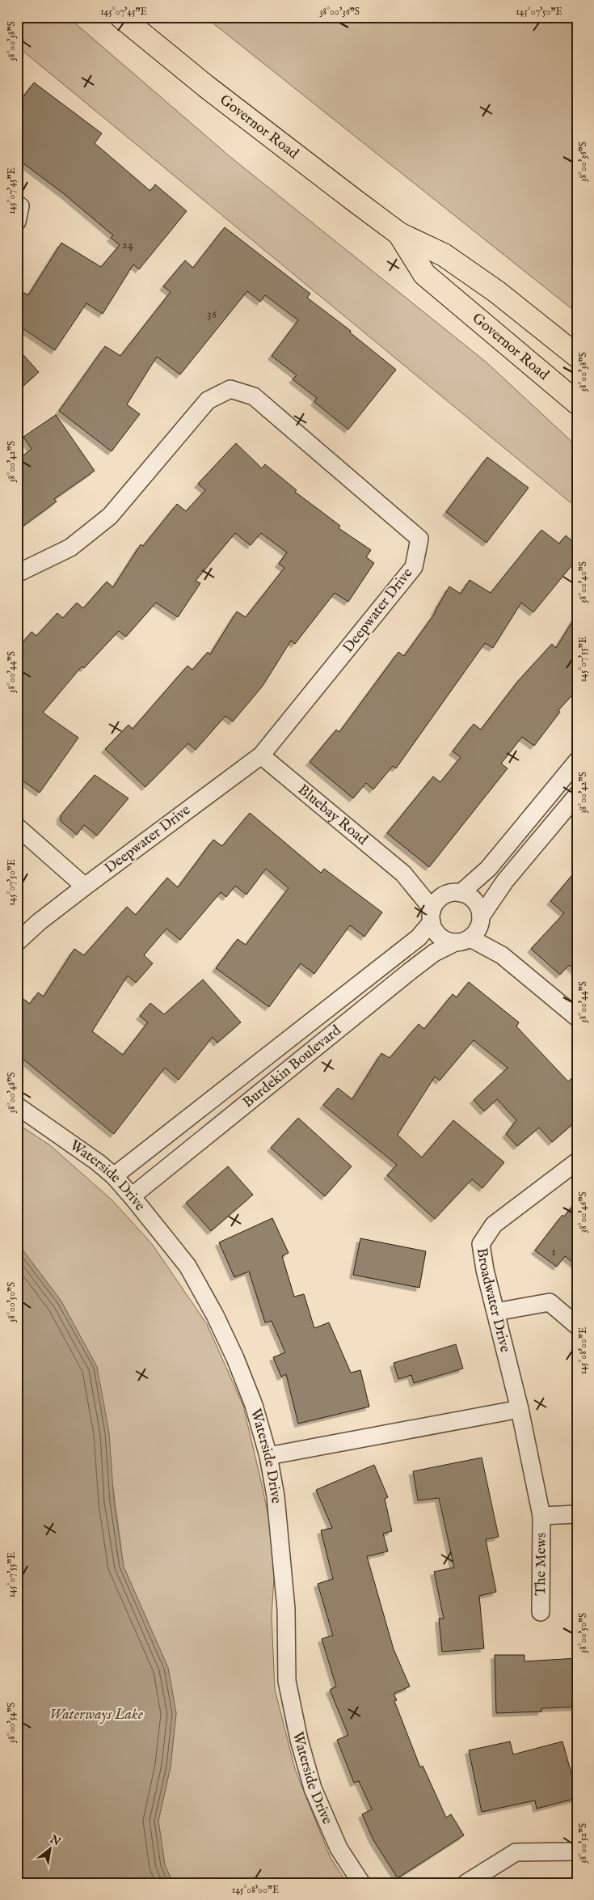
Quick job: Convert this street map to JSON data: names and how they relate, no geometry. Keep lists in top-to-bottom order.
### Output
{
  "streets": {
    "main road": ["Governor Road"],
    "street": [
      "Deepwater Drive",
      "Bluebay Road",
      "Burdekin Boulevard",
      "Waterside Drive",
      "Broadwater Drive",
      "The Mews"
    ]
  },
  "crossings": [
    ["Deepwater Drive", "Bluebay Road"],
    ["Bluebay Road", "Burdekin Boulevard"],
    ["Burdekin Boulevard", "Waterside Drive"],
    ["Broadwater Drive", "The Mews"]
  ],
  "water": ["Waterways Lake"],
  "house_numbers": ["24", "36", "1"],
  "north": "top right",
  "coordinates": [
    "145°07'45\"E",
    "38°00'36\"S",
    "145°07'50\"E",
    "38°00'38\"S",
    "38°00'42\"S",
    "38°00'40\"S",
    "145°07'55\"E",
    "38°00'44\"S",
    "38°00'48\"S",
    "38°00'46\"S",
    "38°00'50\"S",
    "145°08'00\"E",
    "38°00'54\"S",
    "38°00'52\"S"
  ]
}
